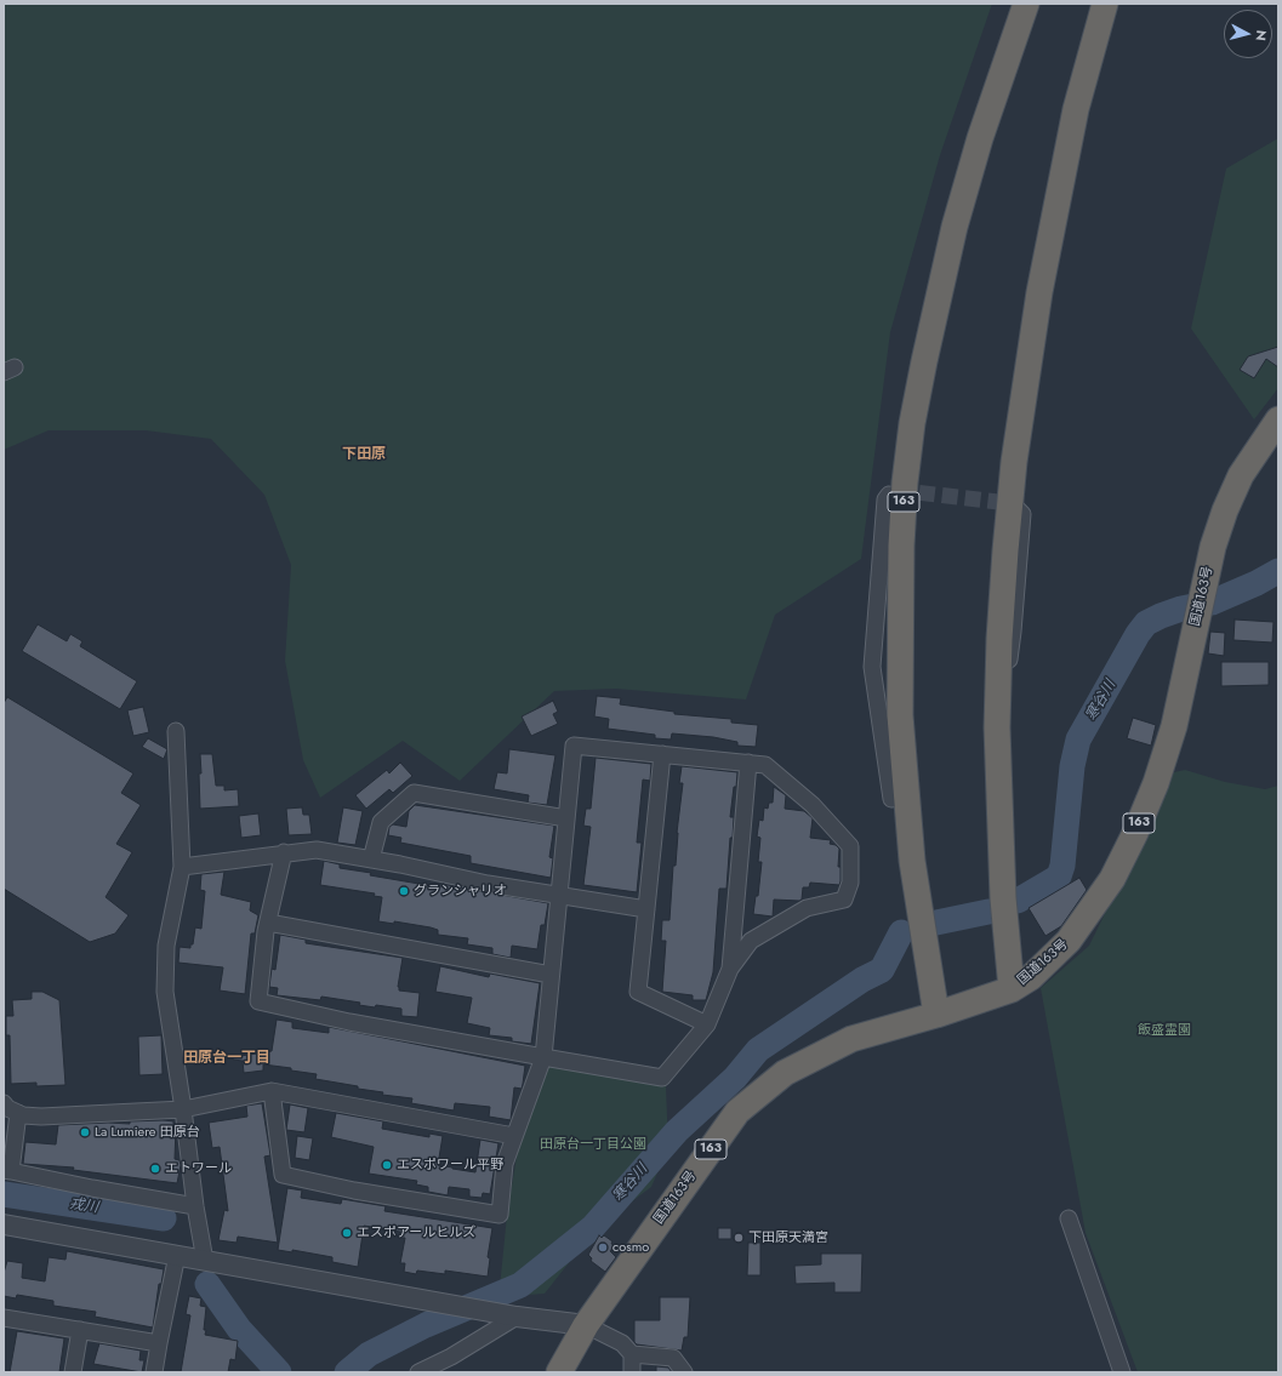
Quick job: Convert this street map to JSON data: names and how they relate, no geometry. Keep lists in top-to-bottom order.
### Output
{
  "streets": {
    "highway": ["163", "国道163号"]
  },
  "crossings": [
    ["163", "国道163号"]
  ],
  "districts": ["下田原", "田原台一丁目"],
  "water": ["寒谷川", "戎川"],
  "parks": ["飯盛霊園", "田原台一丁目公園"],
  "places": [
    "グランシャリオ",
    "La Lumiere 田原台",
    "エスポワール平野",
    "エトワール",
    "エスポアールヒルズ",
    "下田原天満宮",
    "cosmo"
  ],
  "north": "right"
}
